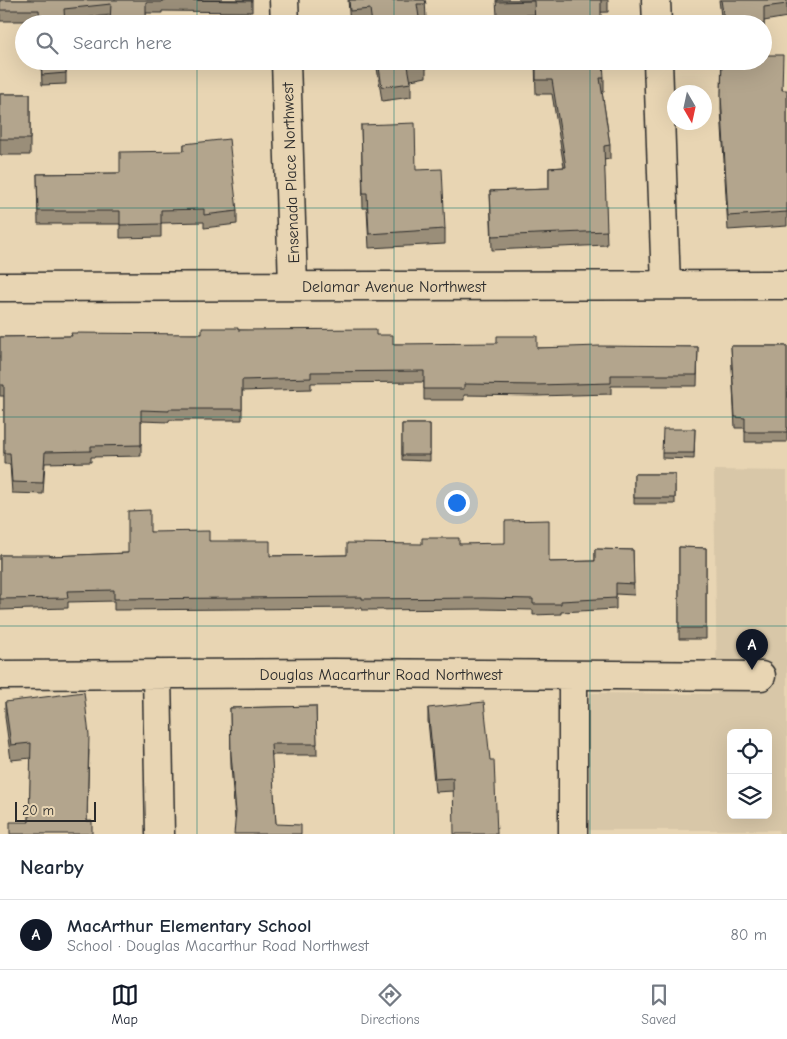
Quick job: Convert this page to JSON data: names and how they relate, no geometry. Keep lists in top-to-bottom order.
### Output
{
  "streets": {
    "street": ["Ensenada Place Northwest", "Delamar Avenue Northwest", "Douglas Macarthur Road Northwest"]
  },
  "crossings": [
    ["Ensenada Place Northwest", "Delamar Avenue Northwest"]
  ],
  "scale_bar": "20 m",
  "north": "bottom",
  "page": {
    "search": "Search here",
    "pins": "A",
    "scale": "20 m",
    "heading": "Nearby",
    "list": [
      {
        "mark": "A",
        "name": "MacArthur Elementary School",
        "note": "School · Douglas Macarthur Road Northwest",
        "value": "80 m"
      }
    ],
    "nav": ["Map", "Directions", "Saved"]
  }
}
